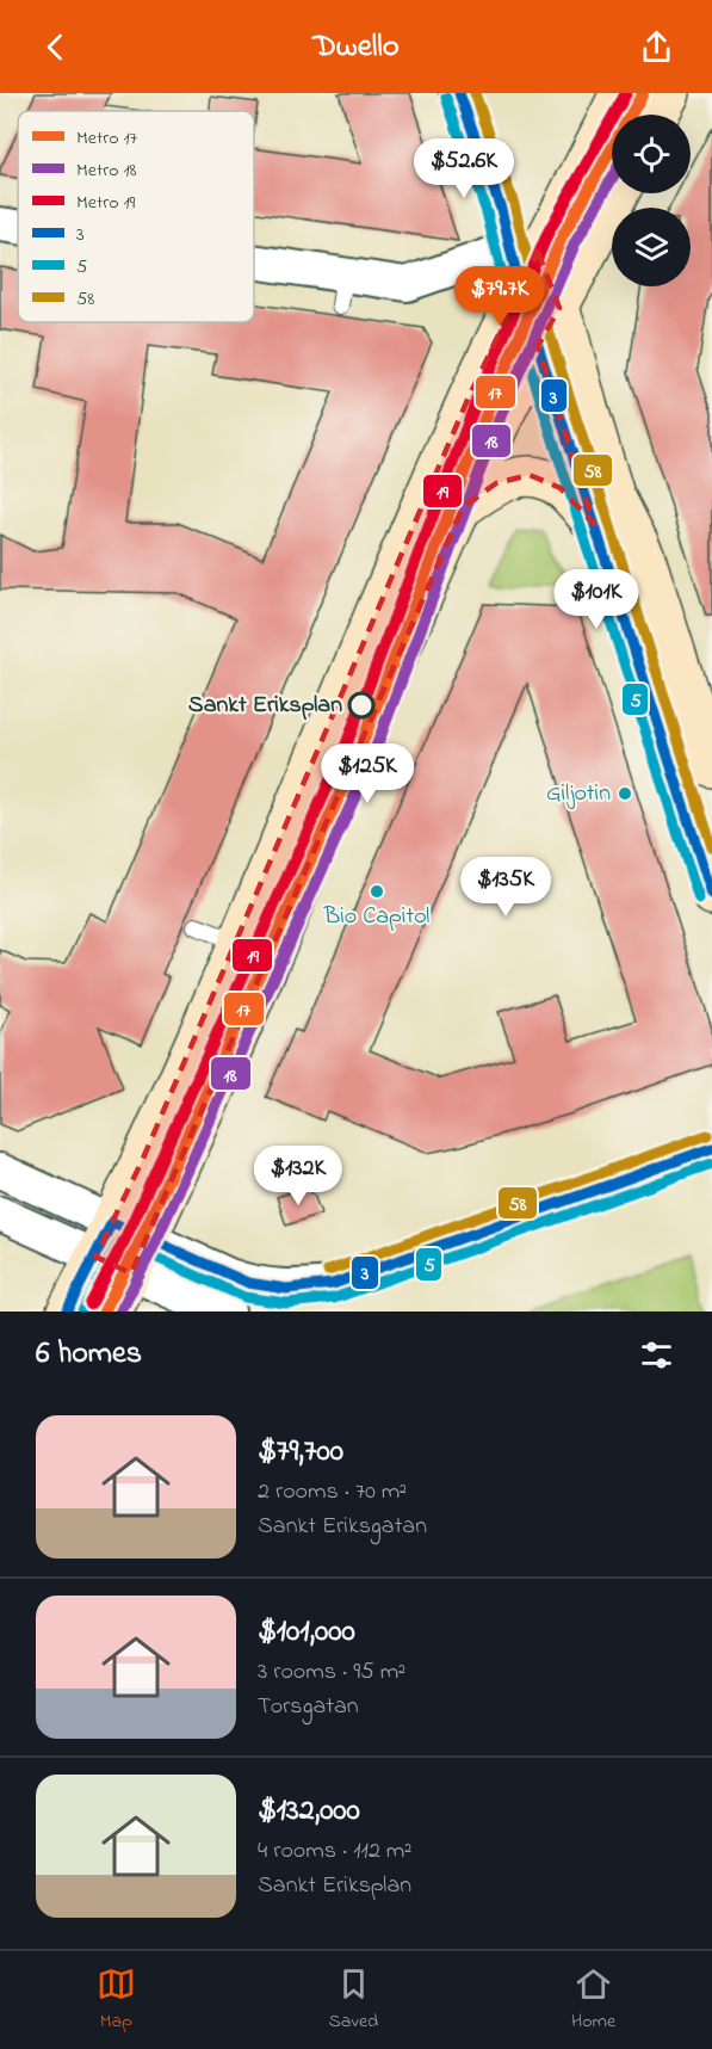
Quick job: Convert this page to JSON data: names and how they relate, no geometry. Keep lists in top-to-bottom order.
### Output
{
  "places": ["Sankt Eriksplan", "Giljotin", "Bio Capitol"],
  "lines": [
    "metro line 17",
    "metro line 19",
    "transit line 3",
    "transit line 58",
    "transit line 5",
    "metro line 18"
  ],
  "legend": [
    "Metro 17",
    "Metro 18",
    "Metro 19",
    "3",
    "5",
    "58"
  ],
  "page": {
    "header": "Dwello",
    "price": [
      "$52.6K",
      "$79.7K",
      "$101K",
      "$125K",
      "$135K",
      "$132K"
    ],
    "heading": "6 homes",
    "list": [
      {
        "name": "$79,700",
        "note": "2 rooms · 70 m² · Sankt Eriksgatan"
      },
      {
        "name": "$101,000",
        "note": "3 rooms · 95 m² · Torsgatan"
      },
      {
        "name": "$132,000",
        "note": "4 rooms · 112 m² · Sankt Eriksplan"
      }
    ],
    "tabs": ["Map", "Saved", "Home"]
  }
}
